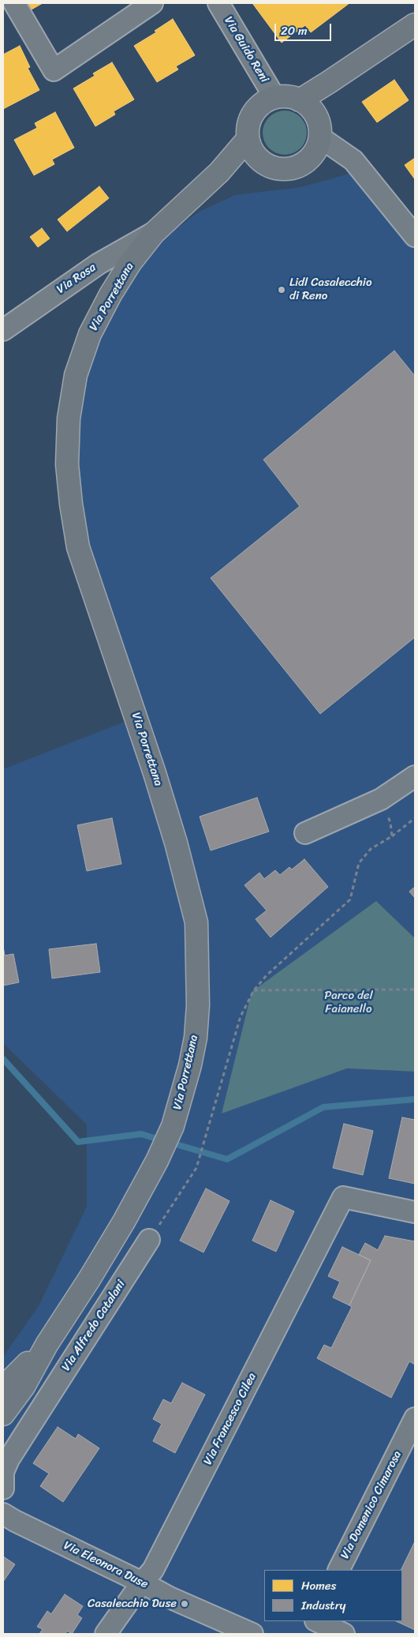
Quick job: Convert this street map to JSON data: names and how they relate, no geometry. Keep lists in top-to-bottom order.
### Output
{
  "streets": {
    "main road": ["Via Porrettana"],
    "street": [
      "Via Guido Reni",
      "Via Rosa",
      "Via Alfredo Catalani",
      "Via Francesco Cilea",
      "Via Domenico Cimarosa",
      "Via Eleonora Duse"
    ]
  },
  "crossings": [
    ["Via Guido Reni", "Via Porrettana"],
    ["Via Rosa", "Via Porrettana"],
    ["Via Francesco Cilea", "Via Eleonora Duse"]
  ],
  "parks": ["Parco del Faianello"],
  "places": ["Lidl Casalecchio di Reno", "Casalecchio Duse"],
  "legend": ["Homes", "Industry"],
  "scale_bar": "20 m"
}
